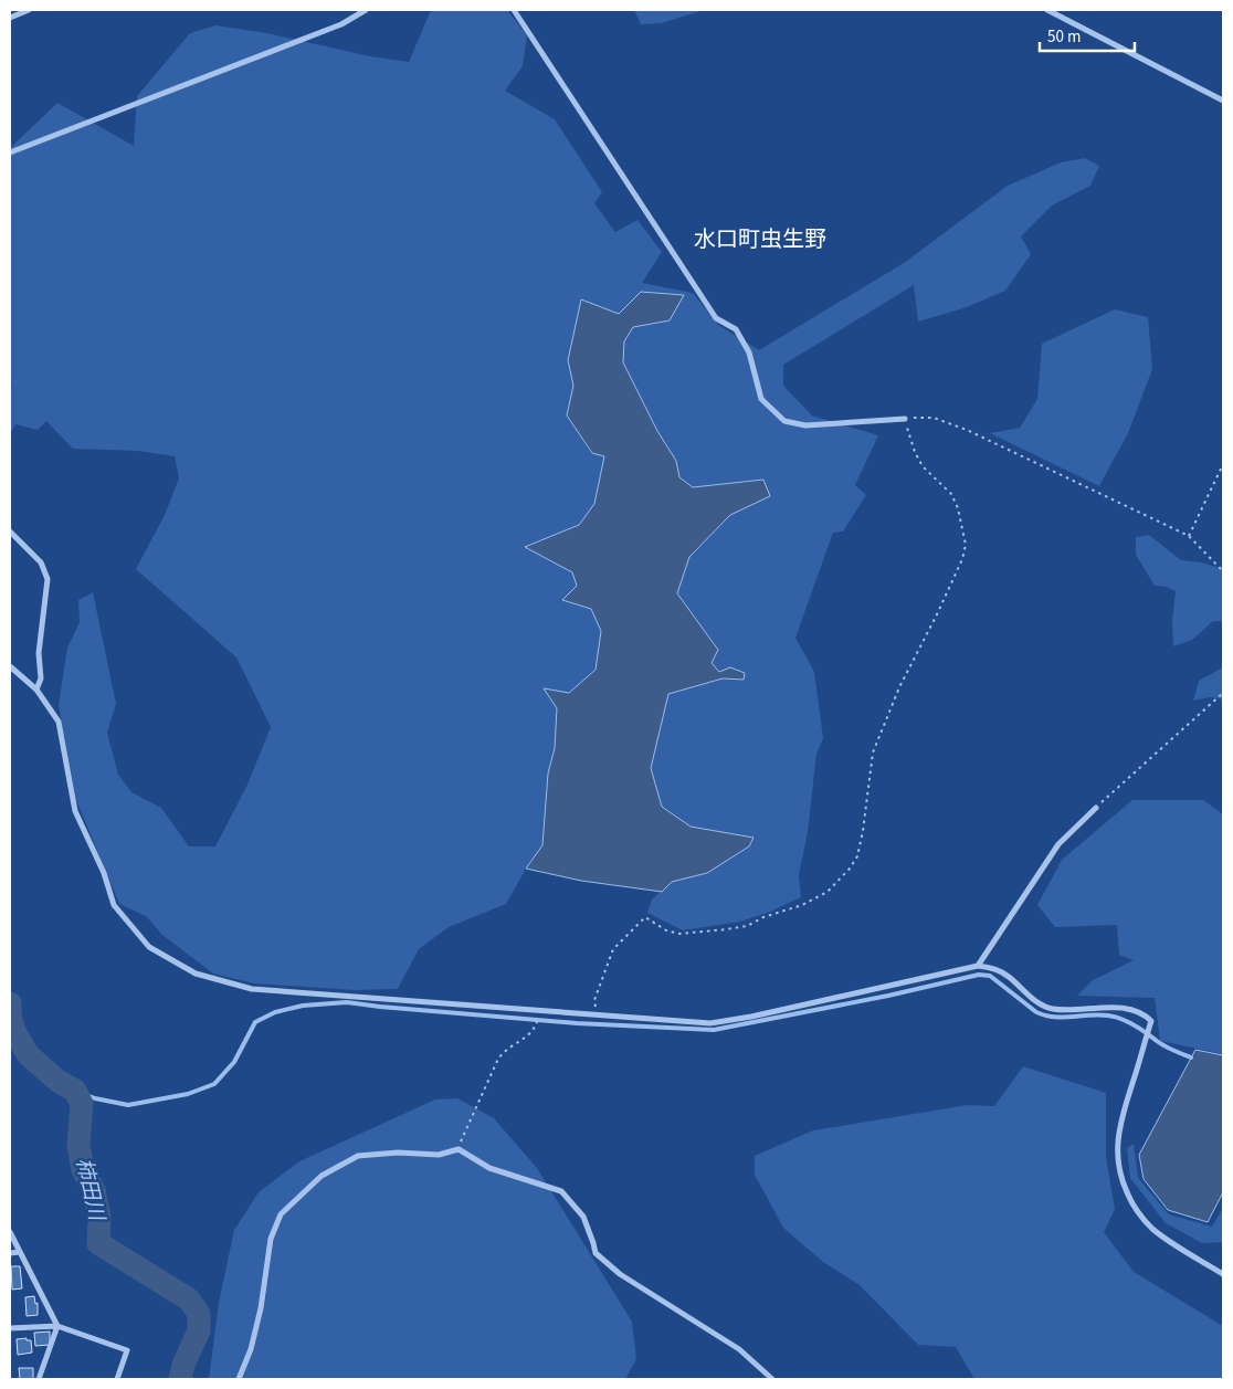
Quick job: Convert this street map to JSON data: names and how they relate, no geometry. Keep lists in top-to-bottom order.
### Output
{
  "districts": ["水口町虫生野"],
  "water": ["柿田川"],
  "scale_bar": "50 m"
}
